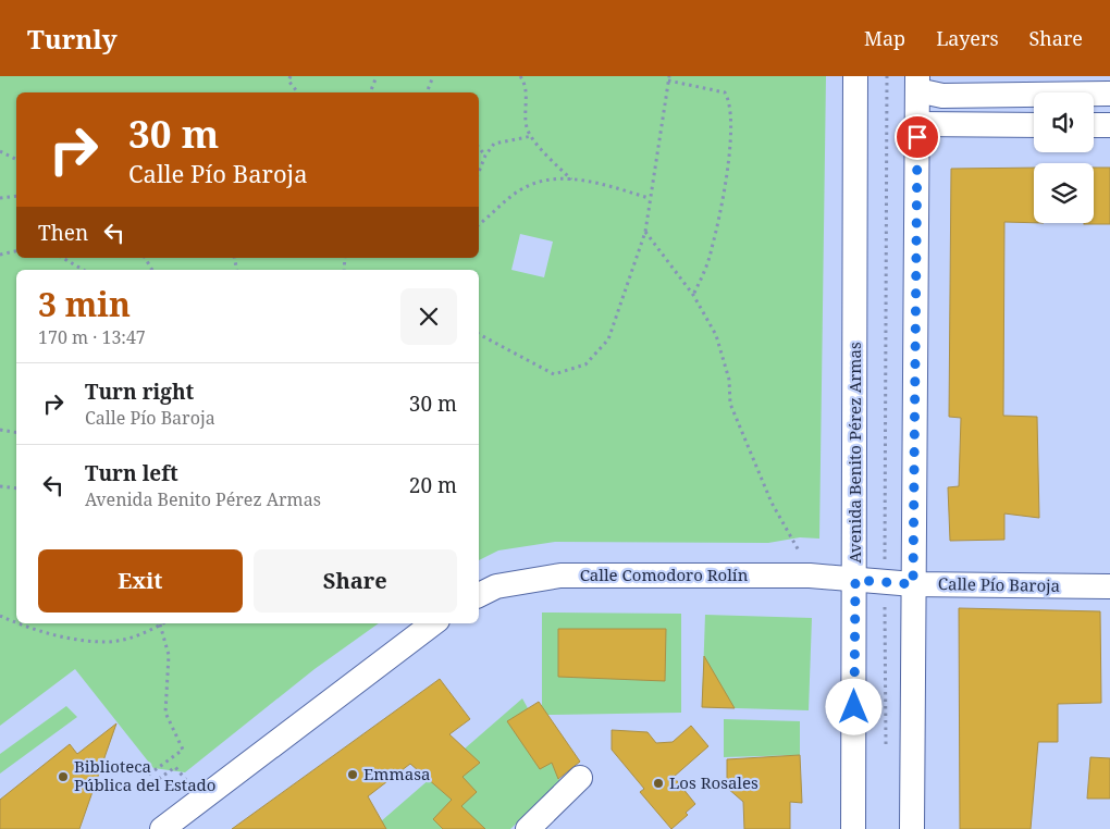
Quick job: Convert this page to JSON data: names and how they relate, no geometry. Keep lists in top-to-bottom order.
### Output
{
  "streets": {
    "street": ["Avenida Benito Pérez Armas", "Calle Comodoro Rolín", "Calle Pío Baroja"]
  },
  "crossings": [
    ["Avenida Benito Pérez Armas", "Calle Comodoro Rolín"],
    ["Avenida Benito Pérez Armas", "Calle Pío Baroja"],
    ["Calle Comodoro Rolín", "Calle Pío Baroja"]
  ],
  "places": ["Emmasa", "Biblioteca Pública del Estado", "Los Rosales"],
  "page": {
    "header": "Turnly",
    "nav": ["Map", "Layers", "Share"],
    "turn": ["30 m", "Calle Pío Baroja"],
    "then": "Then",
    "heading": ["3 min", "170 m · 13:47"],
    "list": [
      {
        "name": "Turn right",
        "note": "Calle Pío Baroja",
        "value": "30 m"
      },
      {
        "name": "Turn left",
        "note": "Avenida Benito Pérez Armas",
        "value": "20 m"
      }
    ],
    "buttons": ["Exit", "Share"]
  }
}
